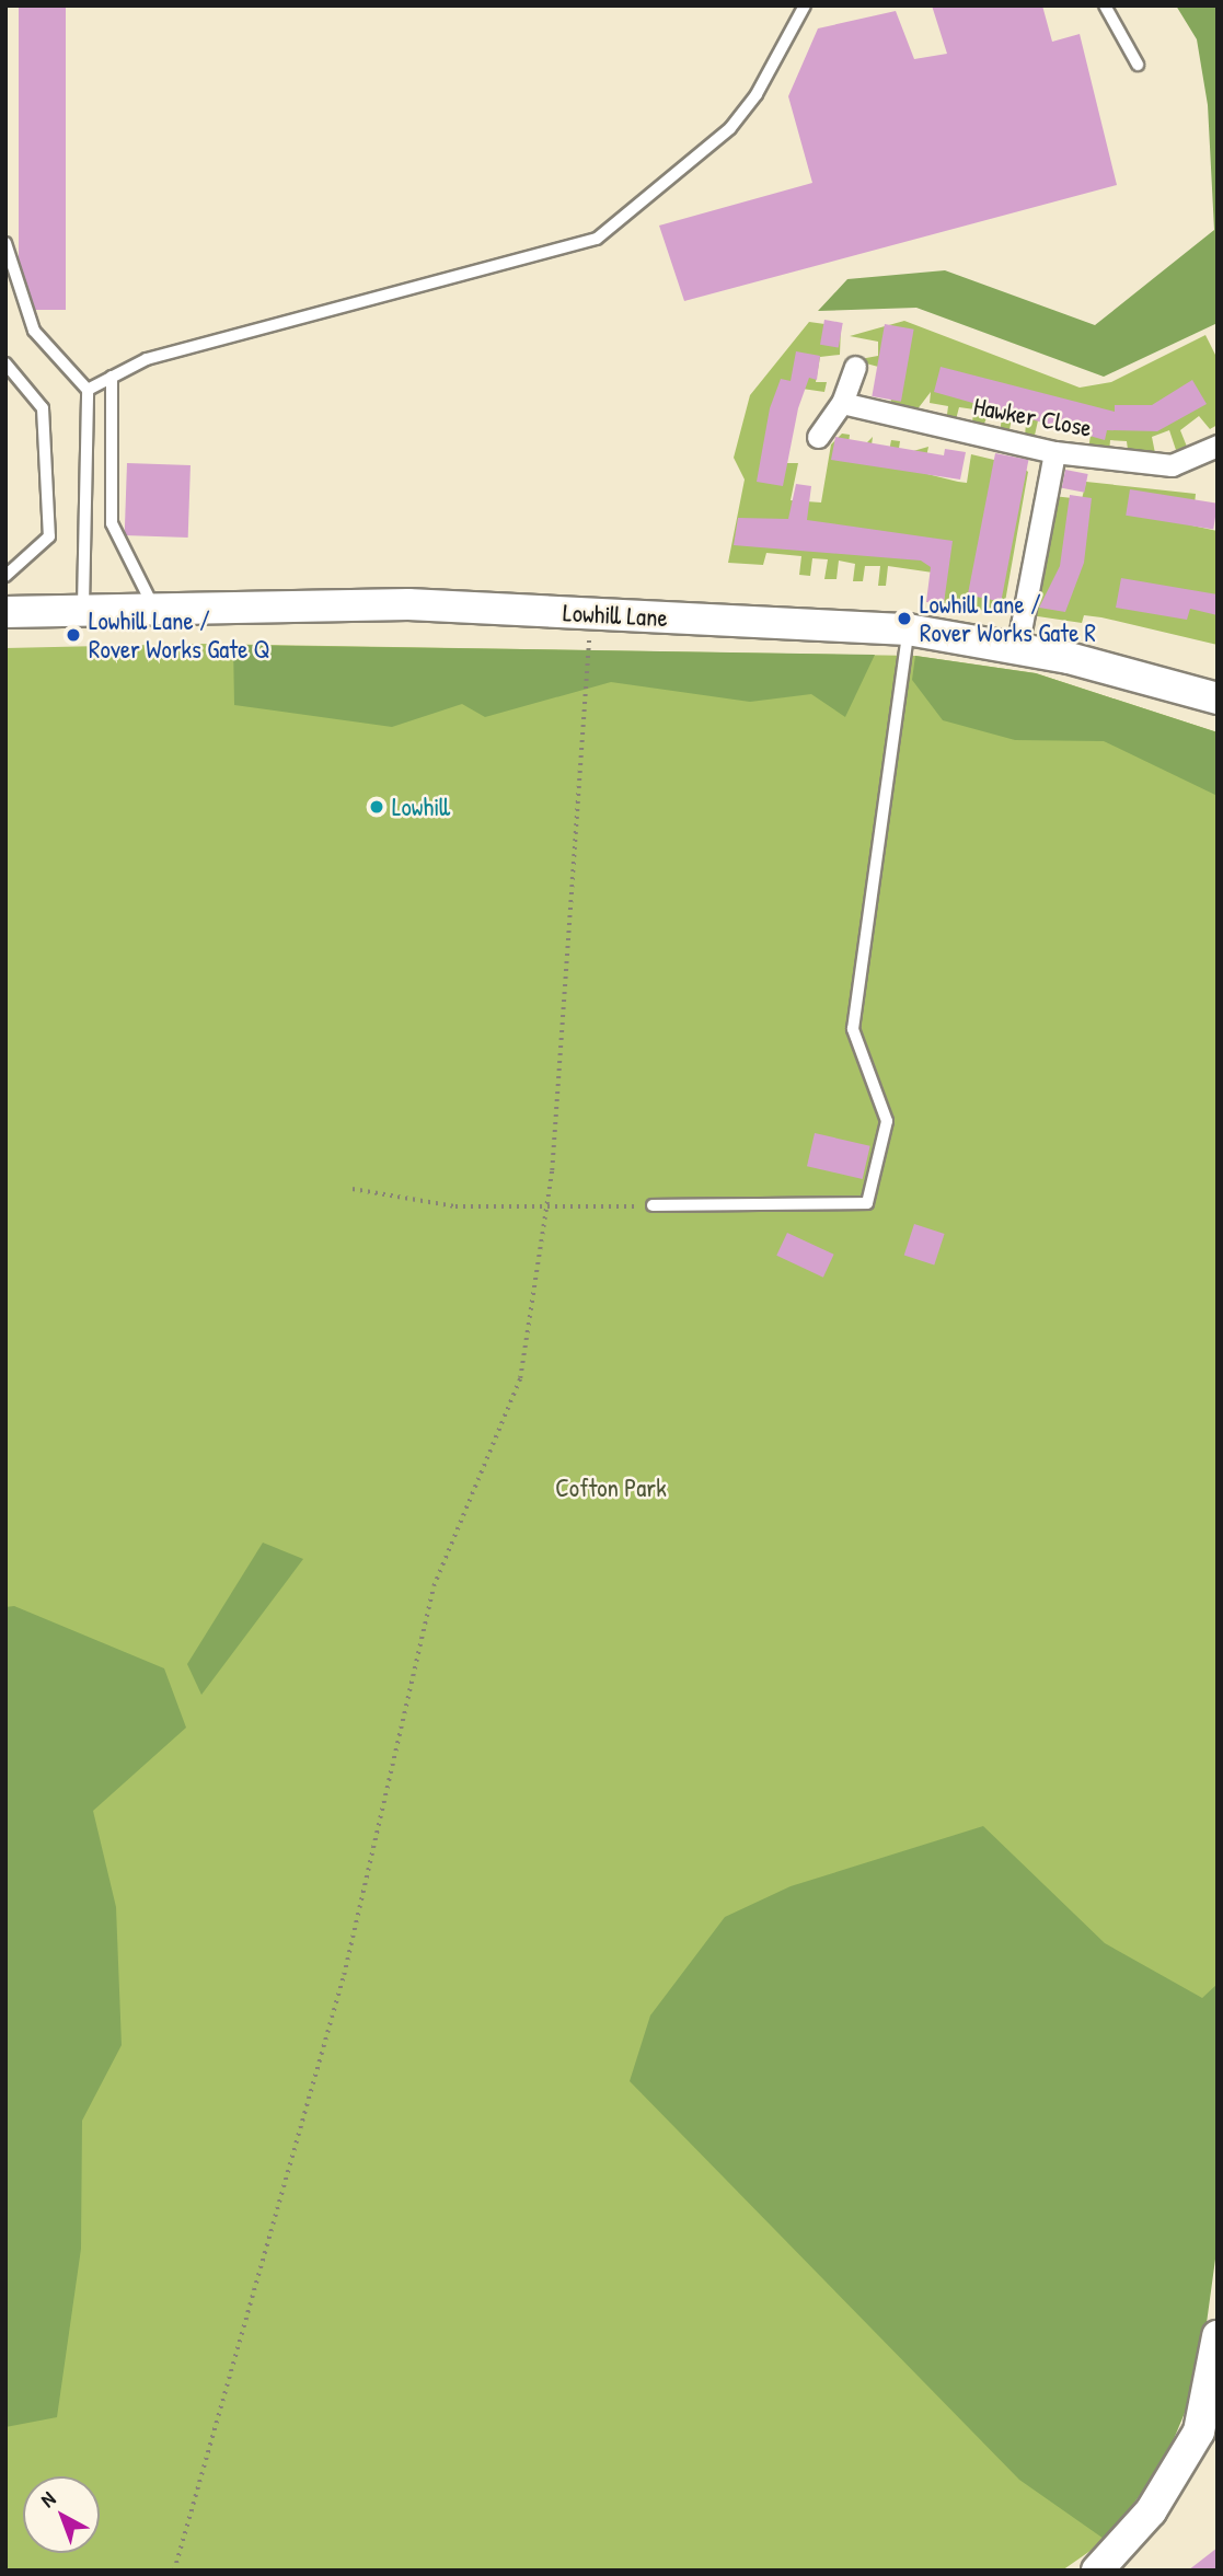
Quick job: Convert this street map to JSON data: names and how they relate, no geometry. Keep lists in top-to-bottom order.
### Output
{
  "streets": {
    "street": ["Hawker Close", "Lowhill Lane"]
  },
  "parks": ["Cofton Park"],
  "places": ["Lowhill Lane / Rover Works Gate R", "Lowhill Lane / Rover Works Gate Q", "Lowhill"],
  "north": "top left"
}
